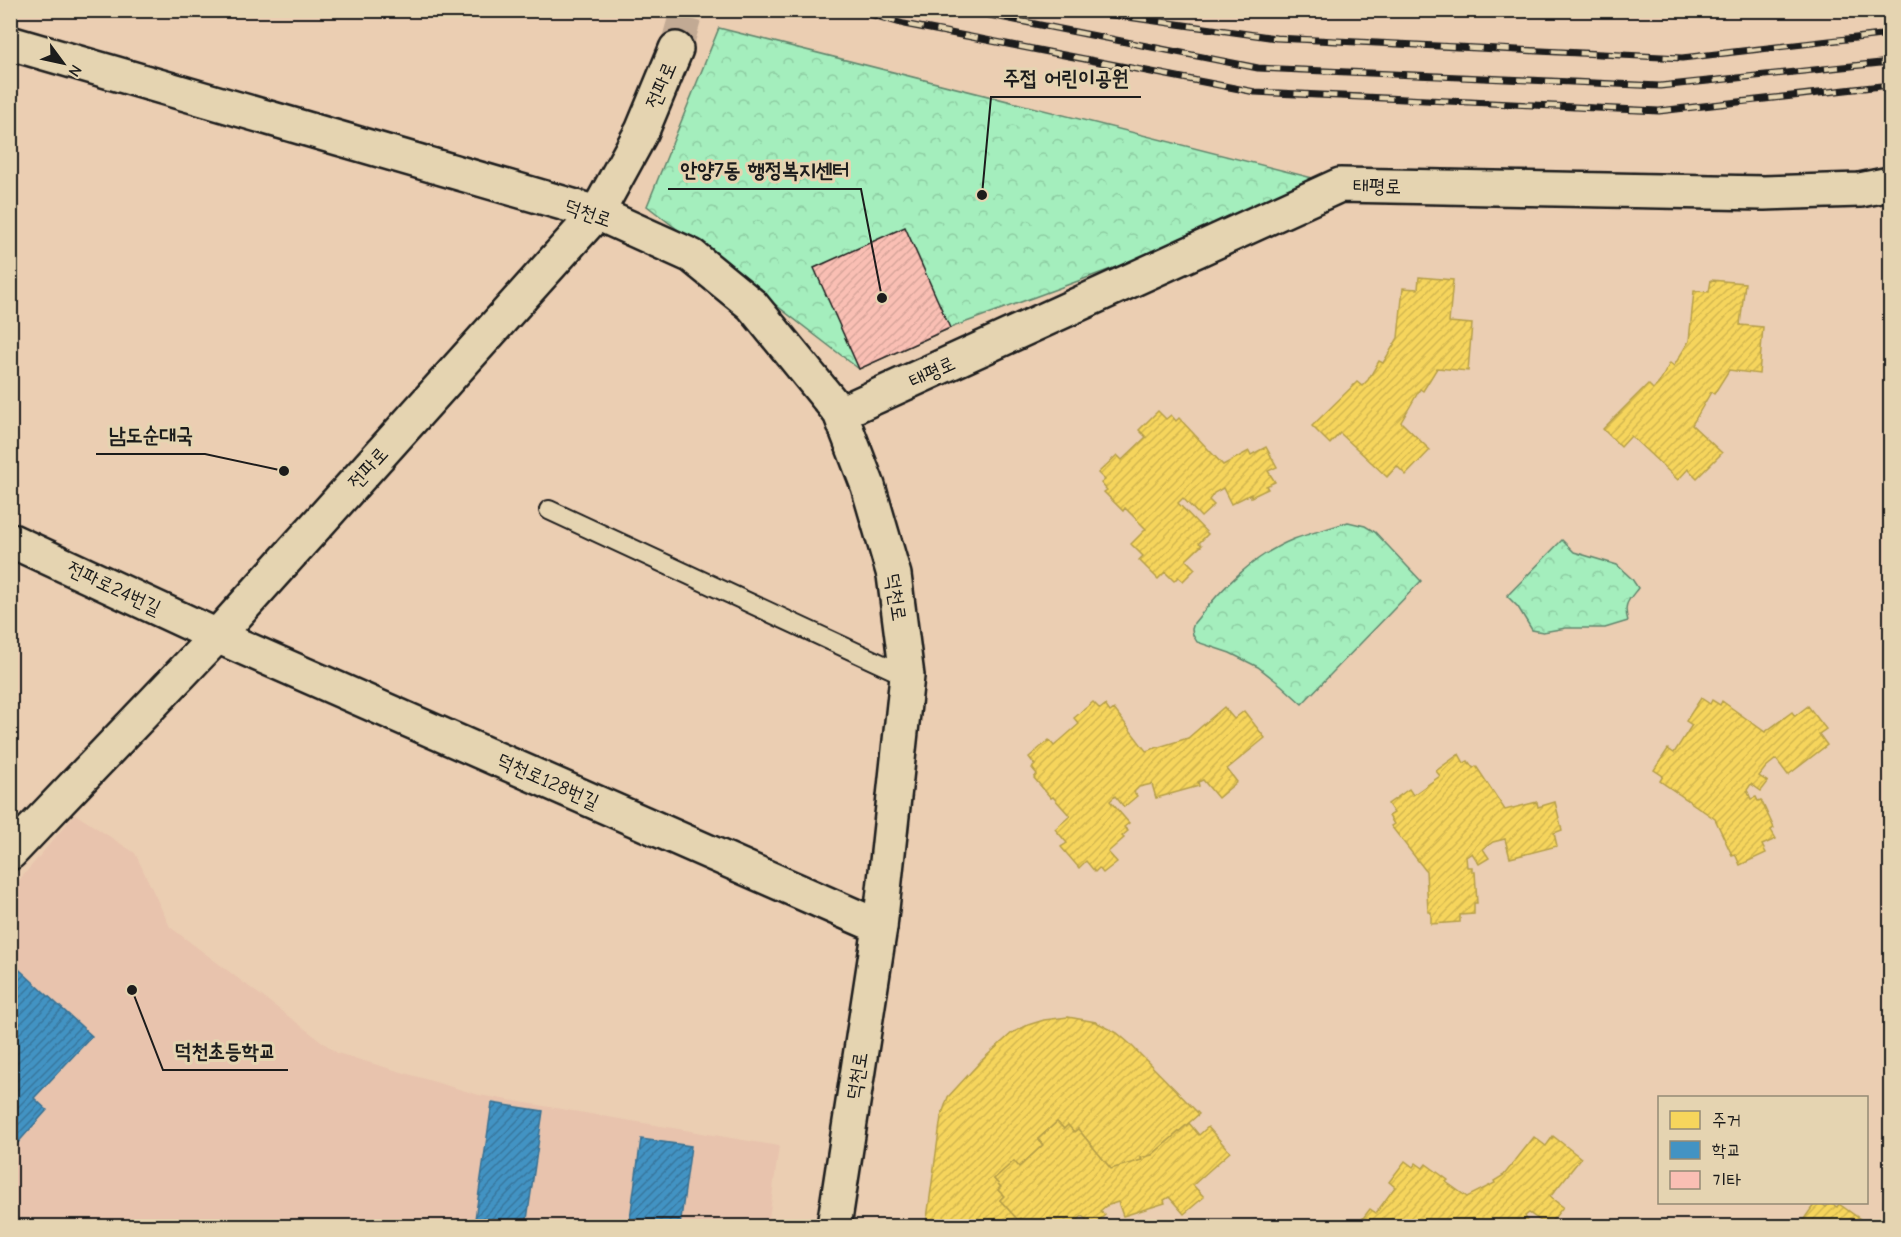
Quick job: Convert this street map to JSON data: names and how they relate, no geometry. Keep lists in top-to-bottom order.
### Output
{
  "streets": {
    "street": [
      "전파로",
      "태평로",
      "덕천로",
      "전파로24번길",
      "덕천로128번길"
    ]
  },
  "crossings": [
    ["전파로", "덕천로"],
    ["전파로", "전파로24번길"],
    ["전파로", "덕천로128번길"],
    ["태평로", "덕천로"],
    ["덕천로", "덕천로128번길"],
    ["전파로24번길", "덕천로128번길"]
  ],
  "places": [
    "주접 어린이공원",
    "안양7동 행정복지센터",
    "남도순대국",
    "덕천초등학교"
  ],
  "legend": ["주거", "학교", "기타"],
  "north": "bottom right"
}
